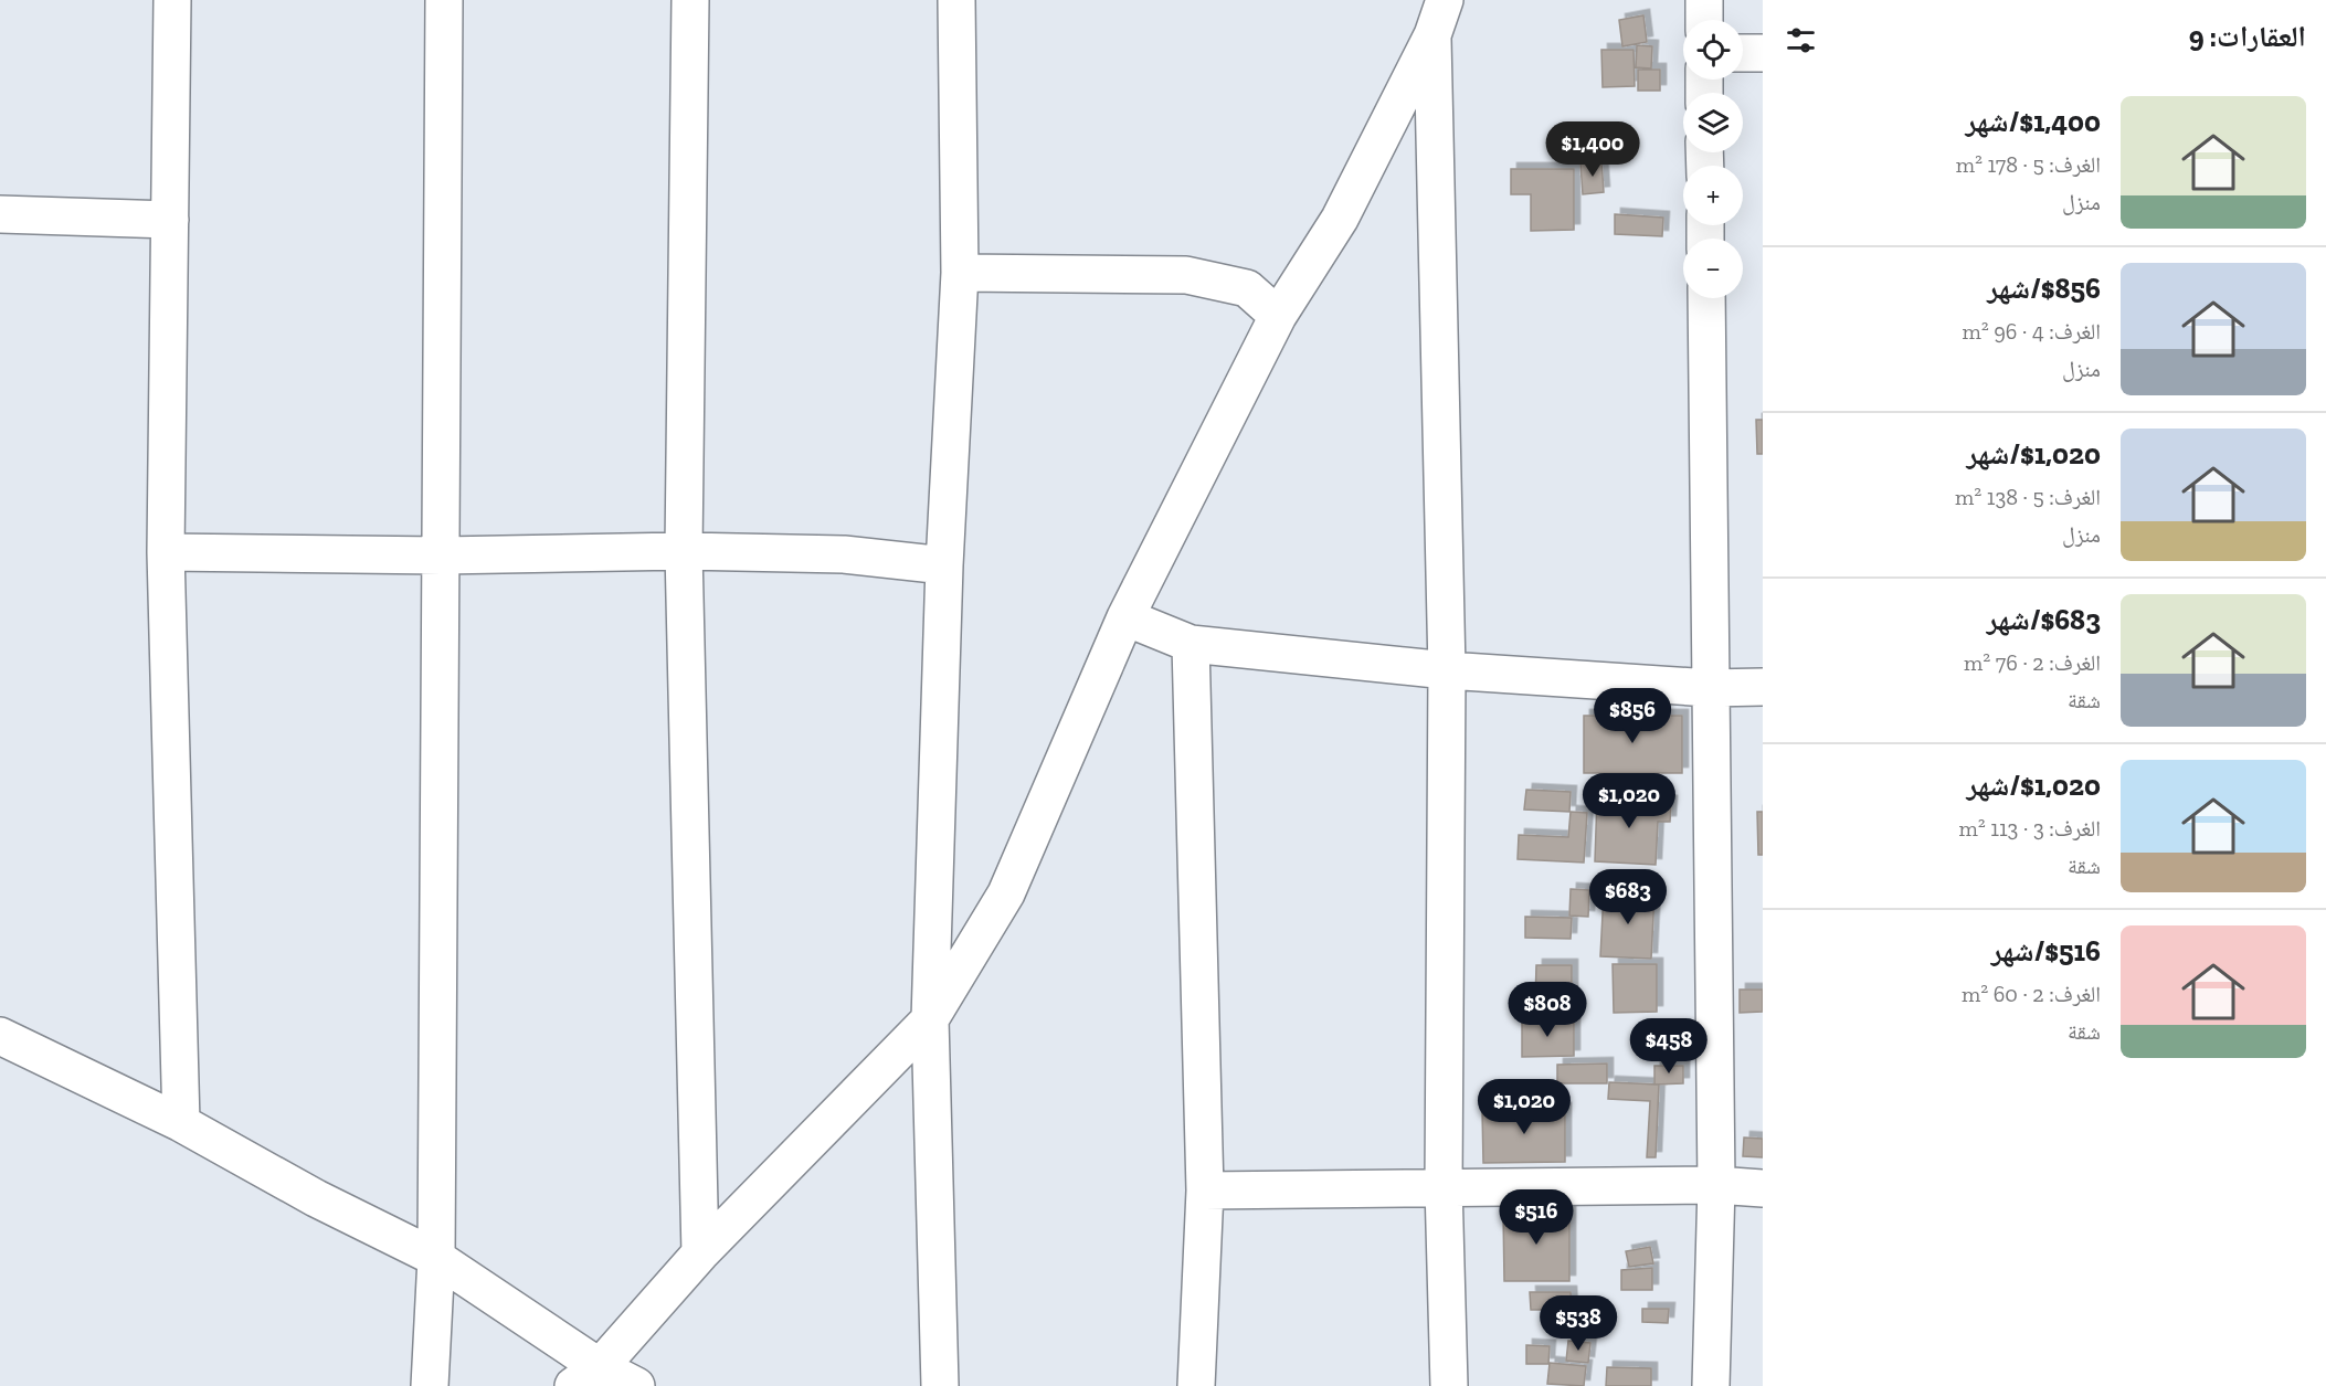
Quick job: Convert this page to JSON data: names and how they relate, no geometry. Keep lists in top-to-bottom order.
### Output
{
  "page": {
    "heading": "العقارات: 9",
    "map_buttons": ["+", "−"],
    "list": [
      {
        "name": "$1,400/شهر",
        "note": "الغرف: 5 · 178 m² · منزل"
      },
      {
        "name": "$856/شهر",
        "note": "الغرف: 4 · 96 m² · منزل"
      },
      {
        "name": "$1,020/شهر",
        "note": "الغرف: 5 · 138 m² · منزل"
      },
      {
        "name": "$683/شهر",
        "note": "الغرف: 2 · 76 m² · شقة"
      },
      {
        "name": "$1,020/شهر",
        "note": "الغرف: 3 · 113 m² · شقة"
      },
      {
        "name": "$516/شهر",
        "note": "الغرف: 2 · 60 m² · شقة"
      }
    ],
    "price": [
      "$1,400",
      "$856",
      "$1,020",
      "$683",
      "$808",
      "$458",
      "$1,020",
      "$516",
      "$538"
    ]
  }
}
